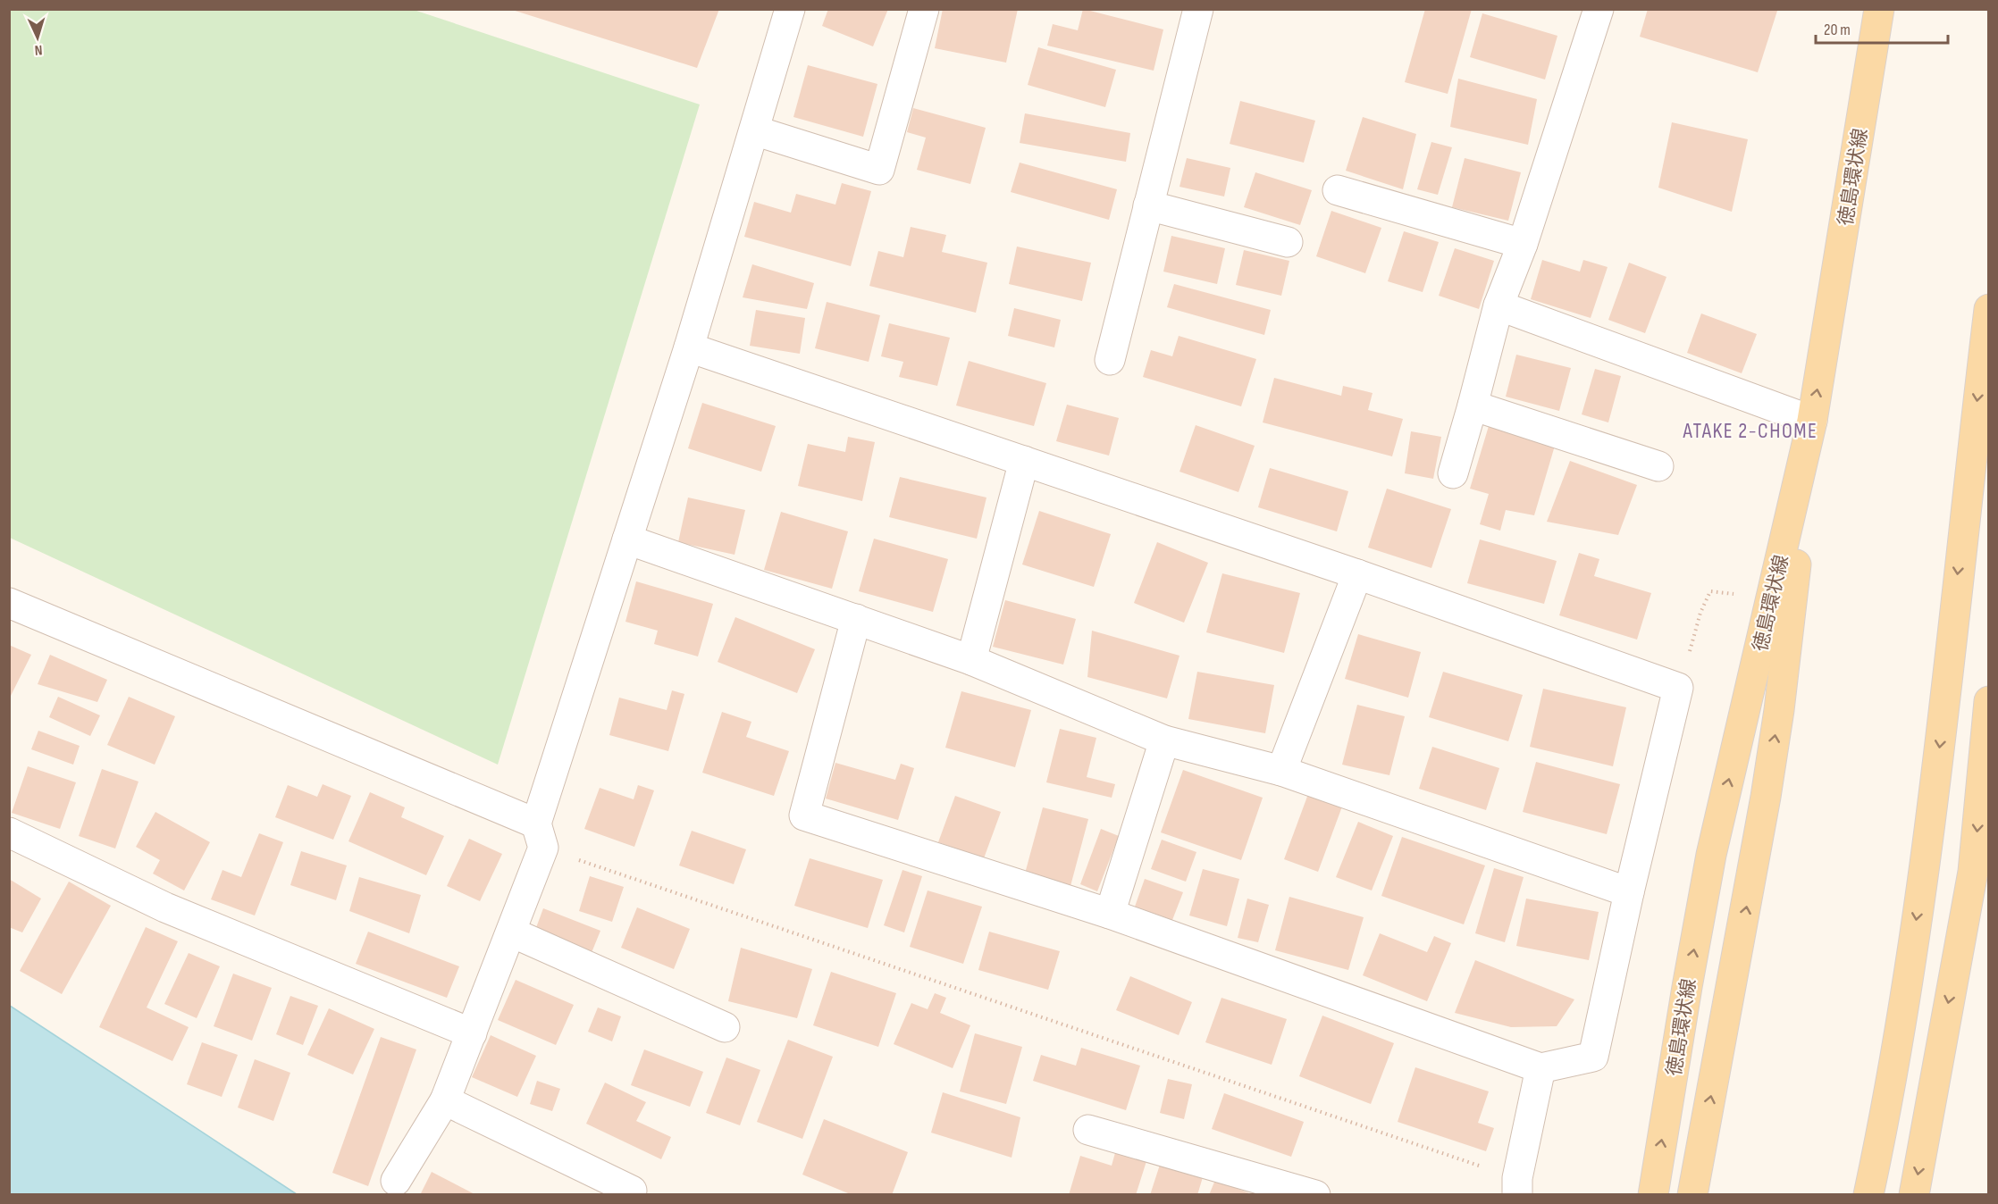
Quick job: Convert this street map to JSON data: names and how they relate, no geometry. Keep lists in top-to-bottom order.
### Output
{
  "streets": {
    "main road": ["徳島環状線"]
  },
  "districts": ["ATAKE 2-CHOME"],
  "scale_bar": "20 m",
  "north": "bottom"
}
